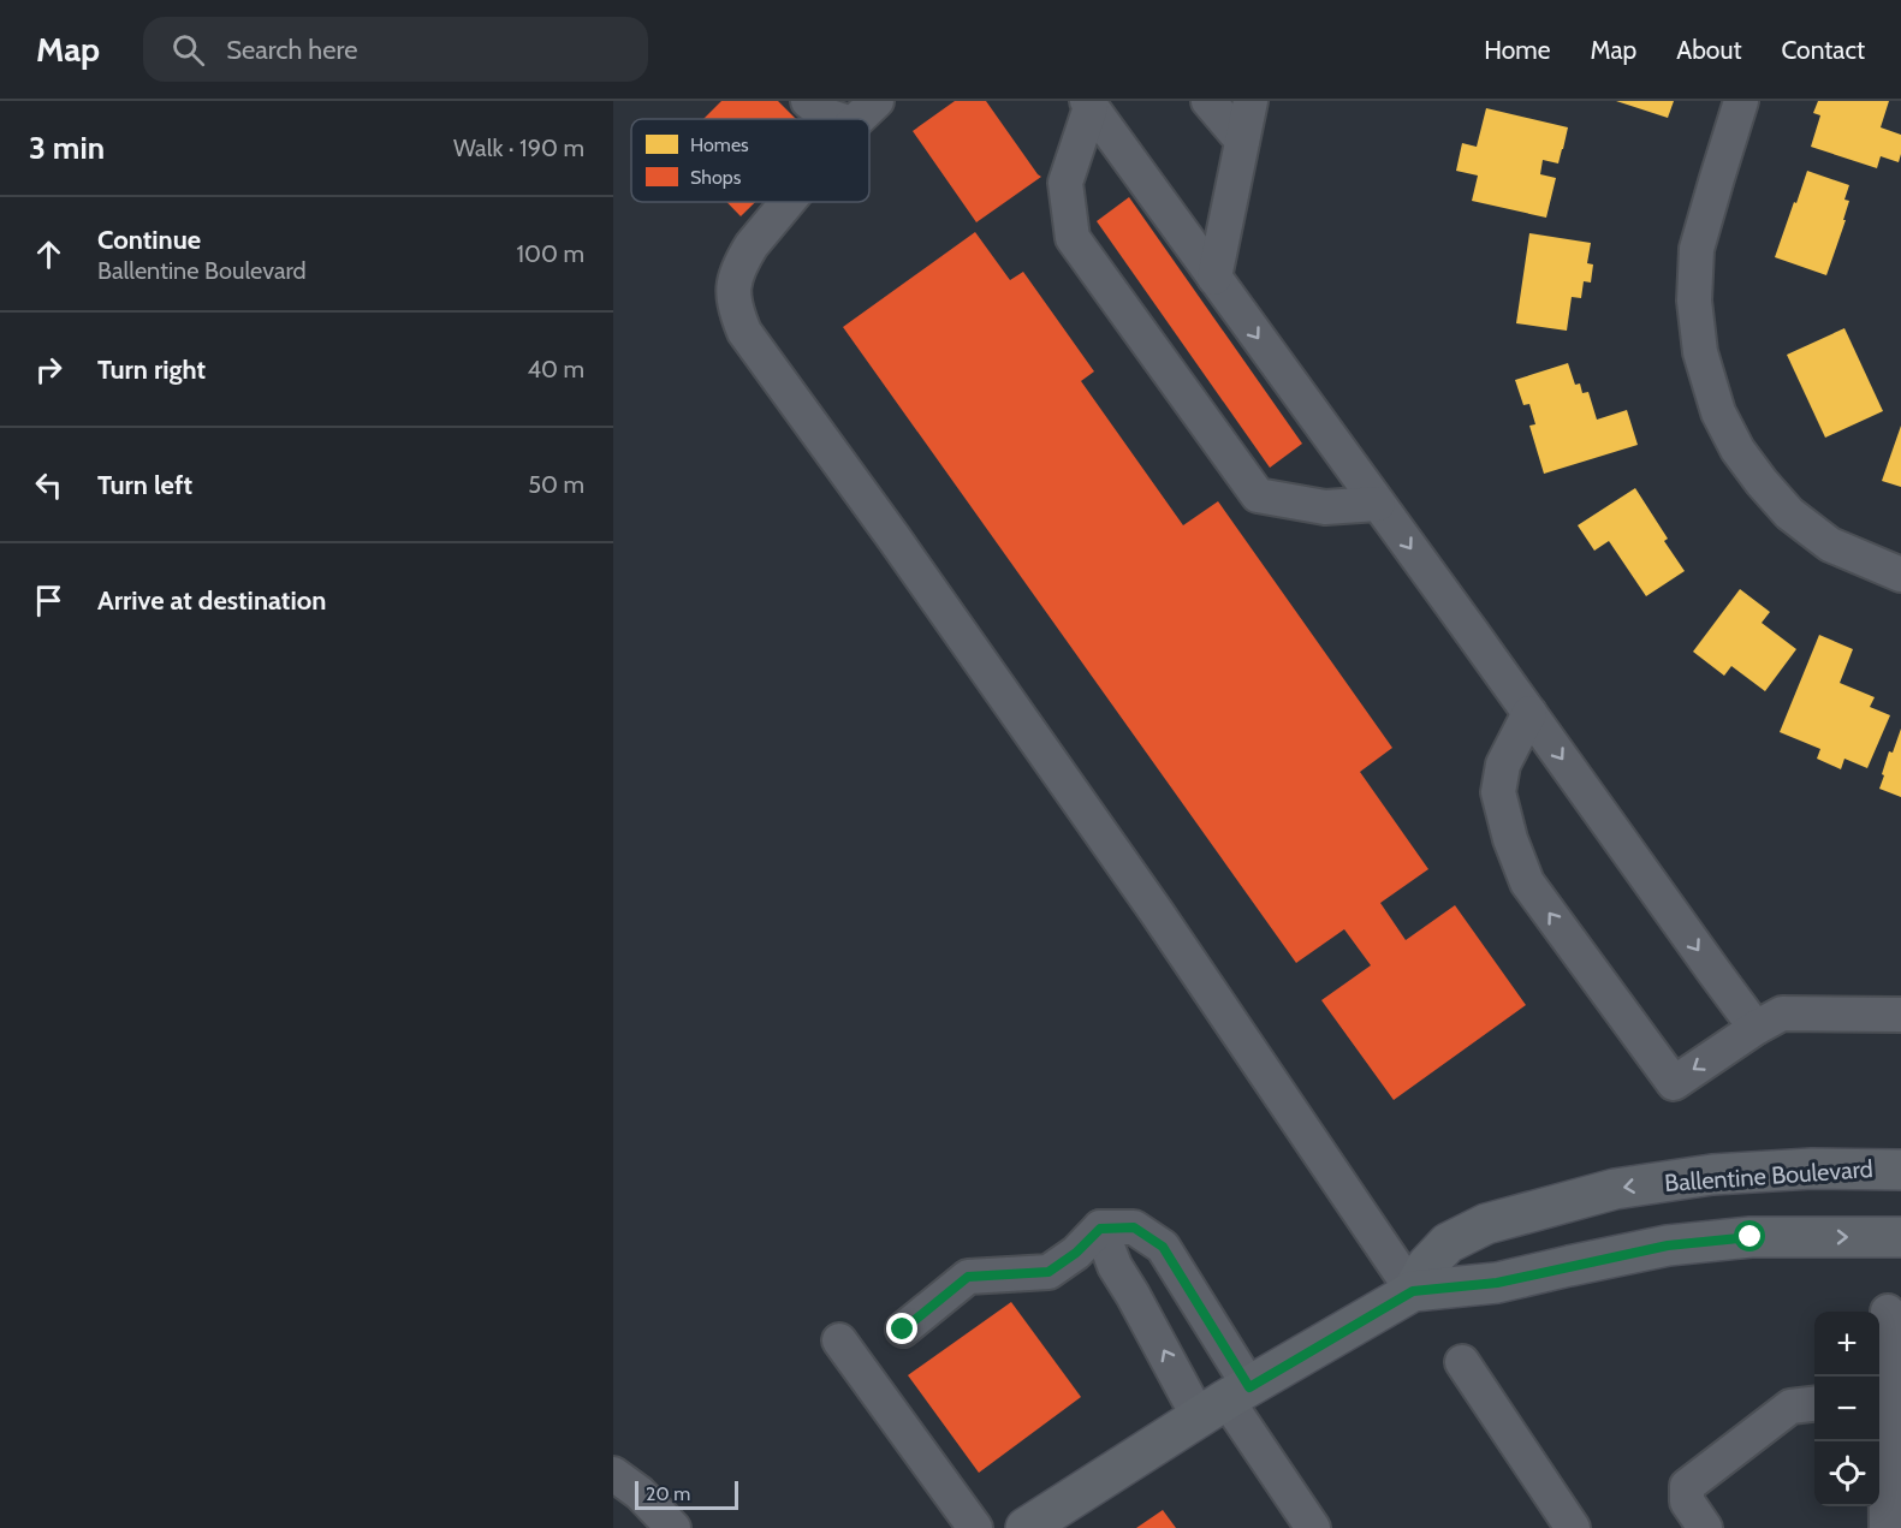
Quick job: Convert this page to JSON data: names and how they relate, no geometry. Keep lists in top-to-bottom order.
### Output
{
  "streets": {
    "main road": ["Ballentine Boulevard"]
  },
  "legend": ["Homes", "Shops"],
  "scale_bar": "20 m",
  "page": {
    "header": "Map",
    "search": "Search here",
    "nav": [
      "Home",
      "Map",
      "About",
      "Contact"
    ],
    "heading": ["3 min", "Walk · 190 m"],
    "list": [
      ["Continue", "Ballentine Boulevard", "100 m"],
      ["Turn right", "40 m"],
      ["Turn left", "50 m"],
      "Arrive at destination"
    ],
    "map_buttons": ["+", "−"],
    "scale": "20 m"
  }
}
